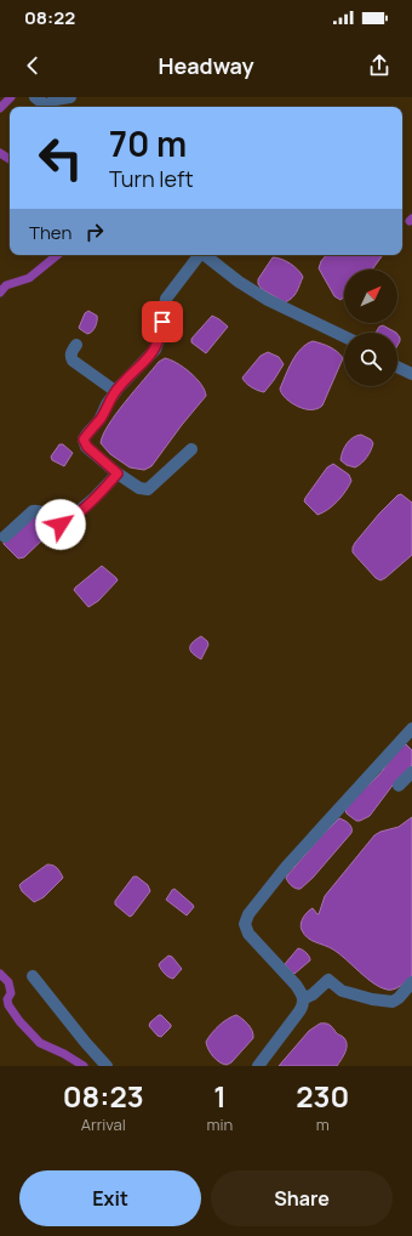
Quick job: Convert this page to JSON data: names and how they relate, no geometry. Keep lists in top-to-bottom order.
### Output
{
  "north": "top right",
  "page": {
    "status": "08:22",
    "header": "Headway",
    "turn": ["70 m", "Turn left"],
    "then": "Then",
    "eta": [
      "08:23",
      "Arrival",
      "1",
      "min",
      "230",
      "m"
    ],
    "buttons": ["Exit", "Share"]
  }
}
